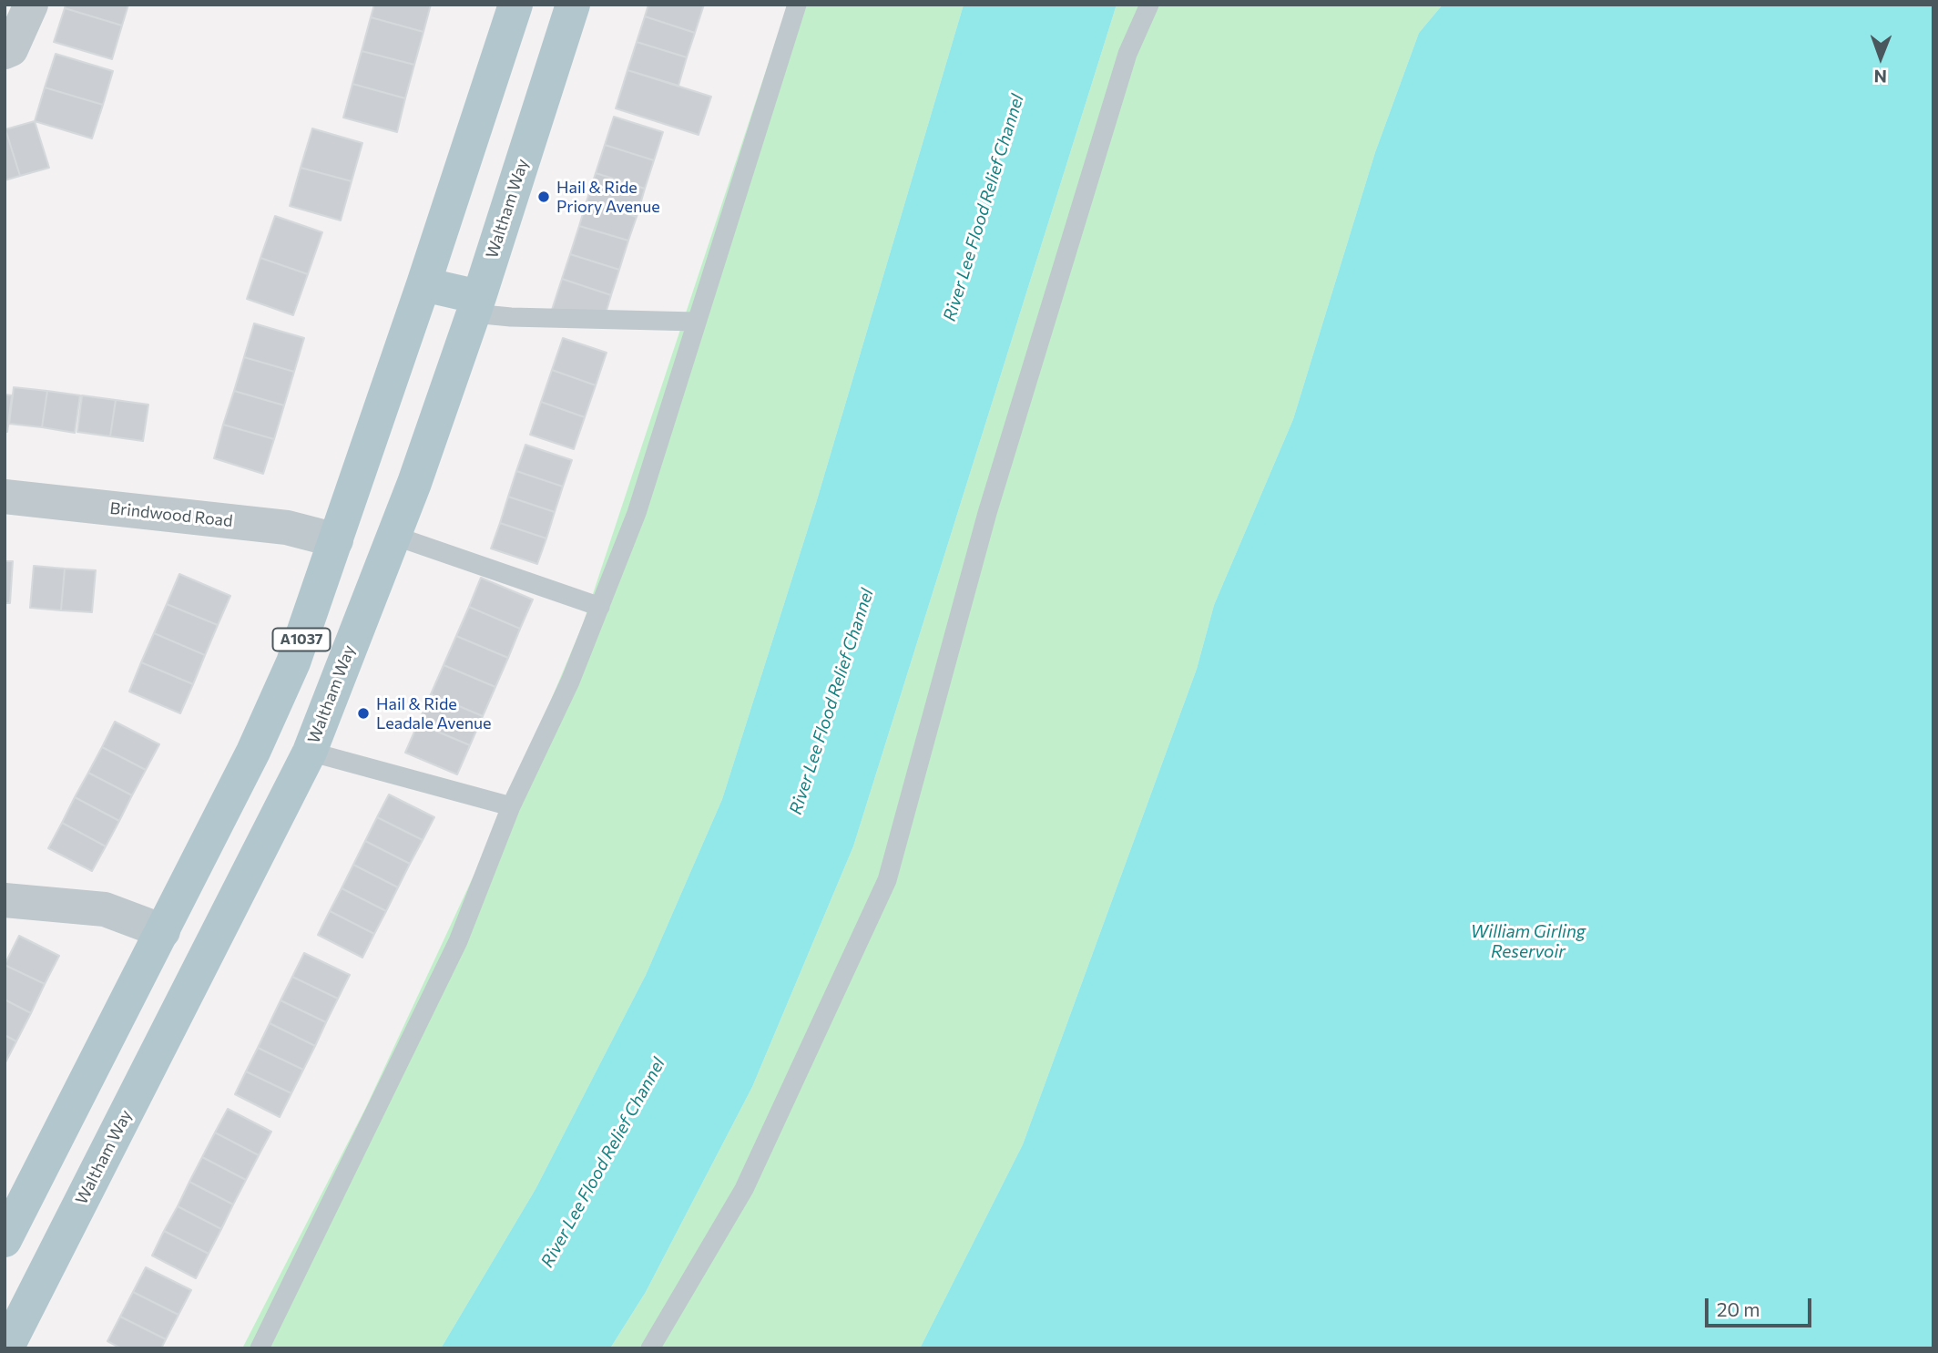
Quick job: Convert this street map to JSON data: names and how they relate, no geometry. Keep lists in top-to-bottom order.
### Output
{
  "streets": {
    "main road": ["Waltham Way", "A1037"],
    "street": ["Brindwood Road"]
  },
  "crossings": [
    ["Brindwood Road", "A1037"]
  ],
  "water": ["River Lee Flood Relief Channel", "William Girling Reservoir"],
  "places": ["Hail & Ride Priory Avenue", "Hail & Ride Leadale Avenue"],
  "scale_bar": "20 m",
  "north": "bottom"
}
